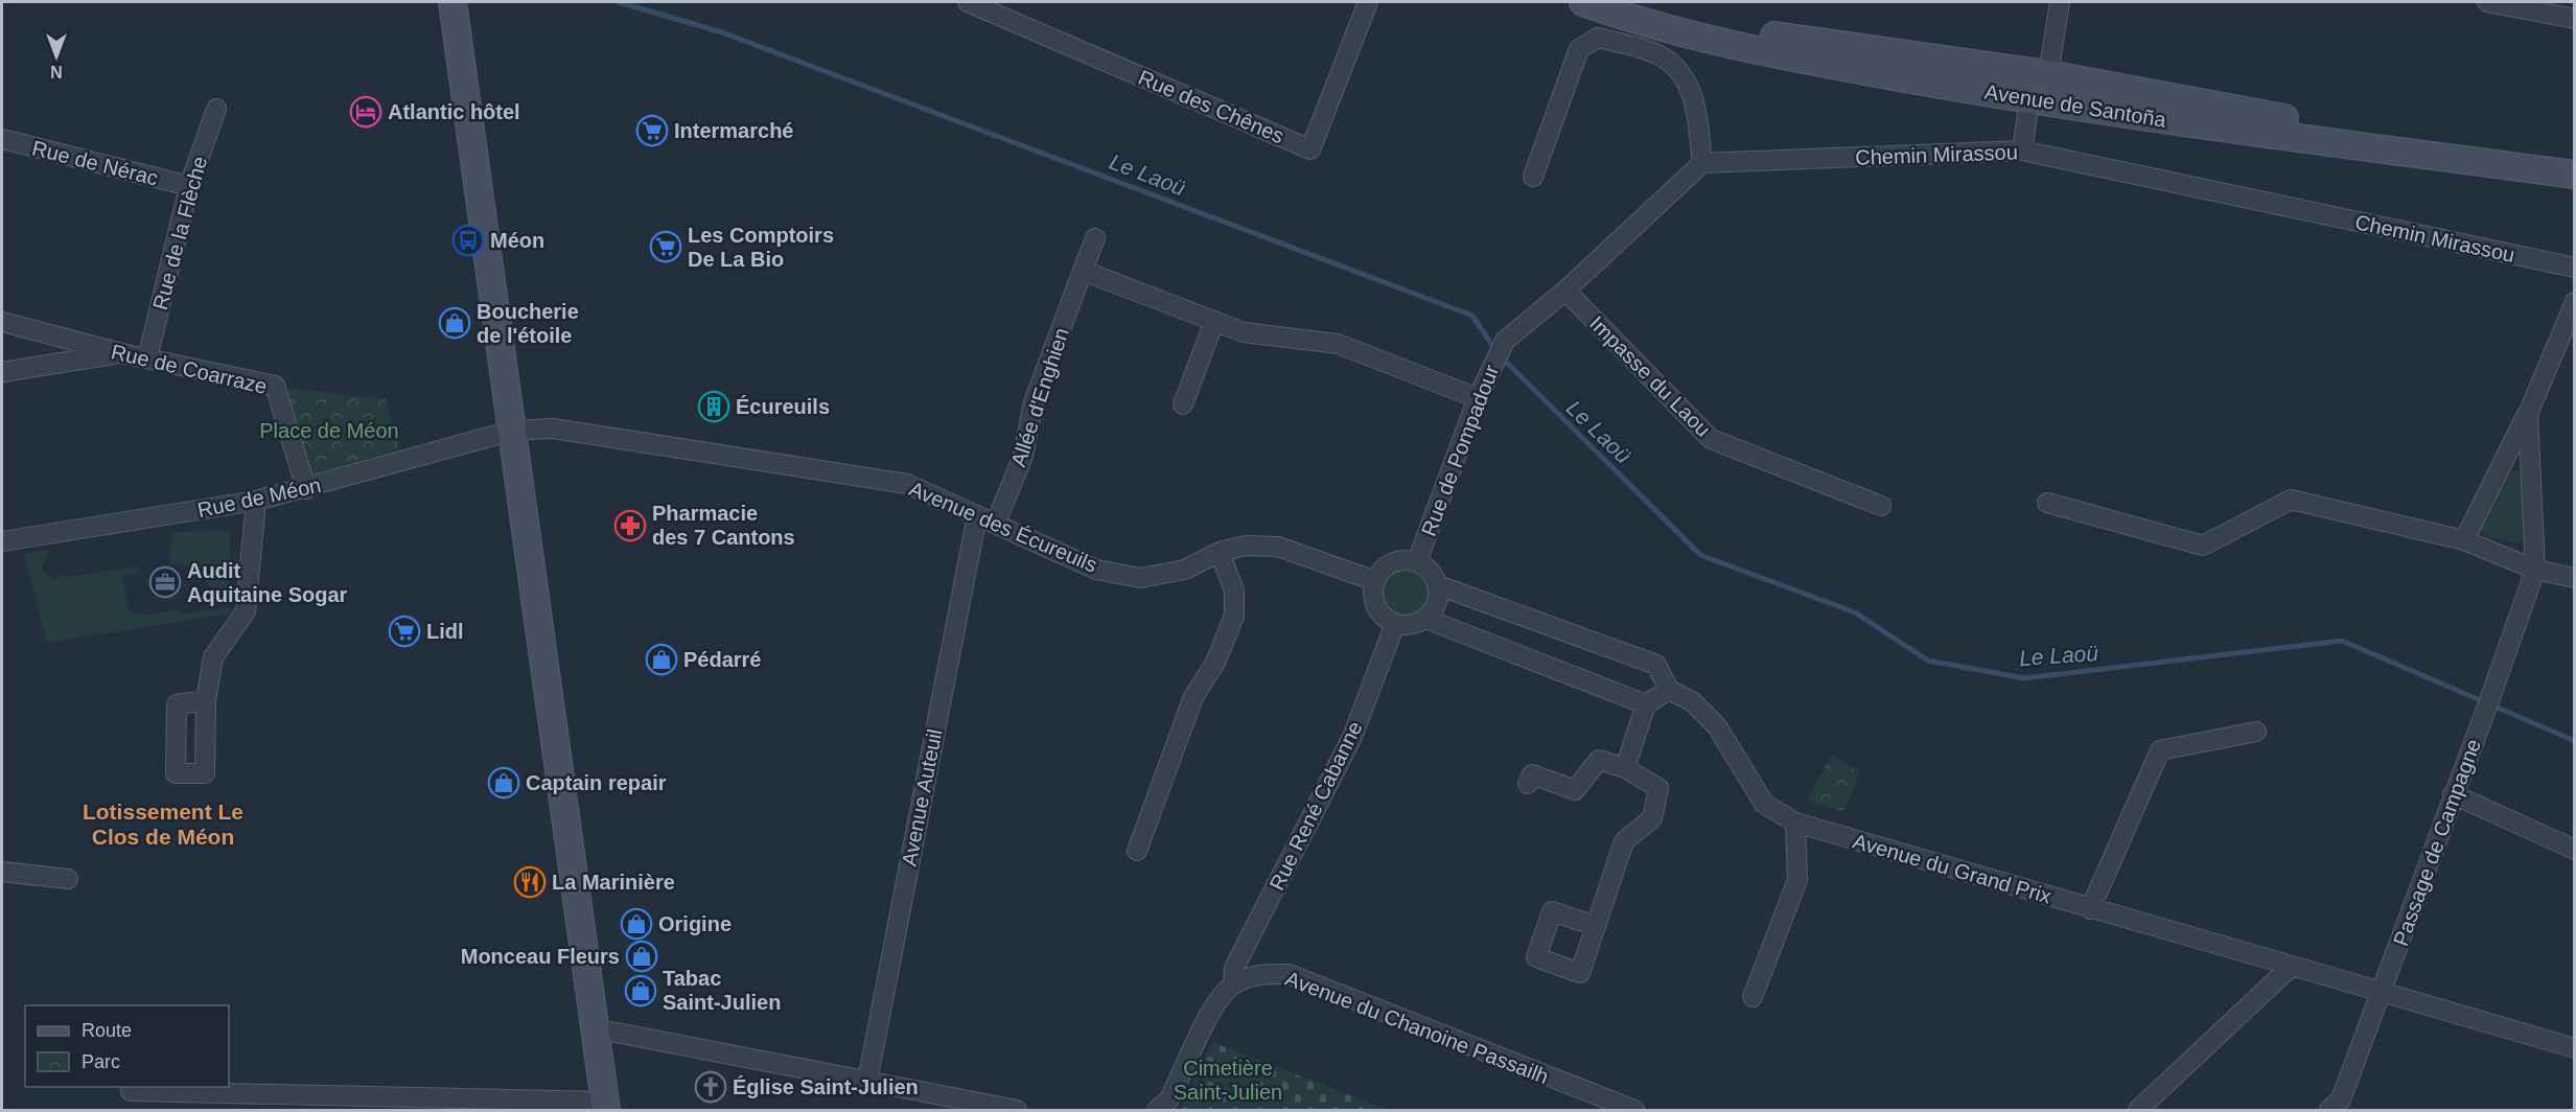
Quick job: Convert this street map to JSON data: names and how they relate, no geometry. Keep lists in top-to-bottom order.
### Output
{
  "streets": {
    "main road": ["Avenue de Santoña"],
    "street": [
      "Rue des Chênes",
      "Chemin Mirassou",
      "Rue de Nérac",
      "Rue de la Flèche",
      "Rue de Coarraze",
      "Impasse du Laou",
      "Allée d'Enghien",
      "Rue de Pompadour",
      "Rue de Méon",
      "Avenue des Écureuils",
      "Avenue Auteuil",
      "Rue René Cabanne",
      "Passage de Campagne",
      "Avenue du Grand Prix",
      "Avenue du Chanoine Passailh"
    ]
  },
  "crossings": [
    ["Rue de Nérac", "Rue de la Flèche"],
    ["Rue de la Flèche", "Rue de Coarraze"],
    ["Rue de Coarraze", "Rue de Méon"],
    ["Impasse du Laou", "Rue de Pompadour"],
    ["Allée d'Enghien", "Avenue des Écureuils"],
    ["Rue de Pompadour", "Avenue des Écureuils"],
    ["Rue de Pompadour", "Rue René Cabanne"],
    ["Rue de Méon", "Avenue des Écureuils"],
    ["Avenue des Écureuils", "Avenue Auteuil"],
    ["Avenue des Écureuils", "Rue René Cabanne"],
    ["Rue René Cabanne", "Avenue du Chanoine Passailh"],
    ["Passage de Campagne", "Avenue du Grand Prix"]
  ],
  "districts": ["Lotissement Le Clos de Méon"],
  "water": ["Le Laoü"],
  "parks": ["Place de Méon", "Cimetière Saint-Julien"],
  "places": {
    "hotel": ["Atlantic hôtel"],
    "supermarket": ["Intermarché", "Les Comptoirs De La Bio", "Lidl"],
    "bus stop": ["Méon"],
    "shop": [
      "Boucherie de l'étoile",
      "Pédarré",
      "Captain repair",
      "Origine",
      "Monceau Fleurs",
      "Tabac Saint-Julien"
    ],
    "building": ["Écureuils"],
    "pharmacy": ["Pharmacie des 7 Cantons"],
    "office": ["Audit Aquitaine Sogar"],
    "restaurant": ["La Marinière"],
    "church": ["Église Saint-Julien"]
  },
  "legend": ["Route", "Parc"],
  "north": "bottom"
}
